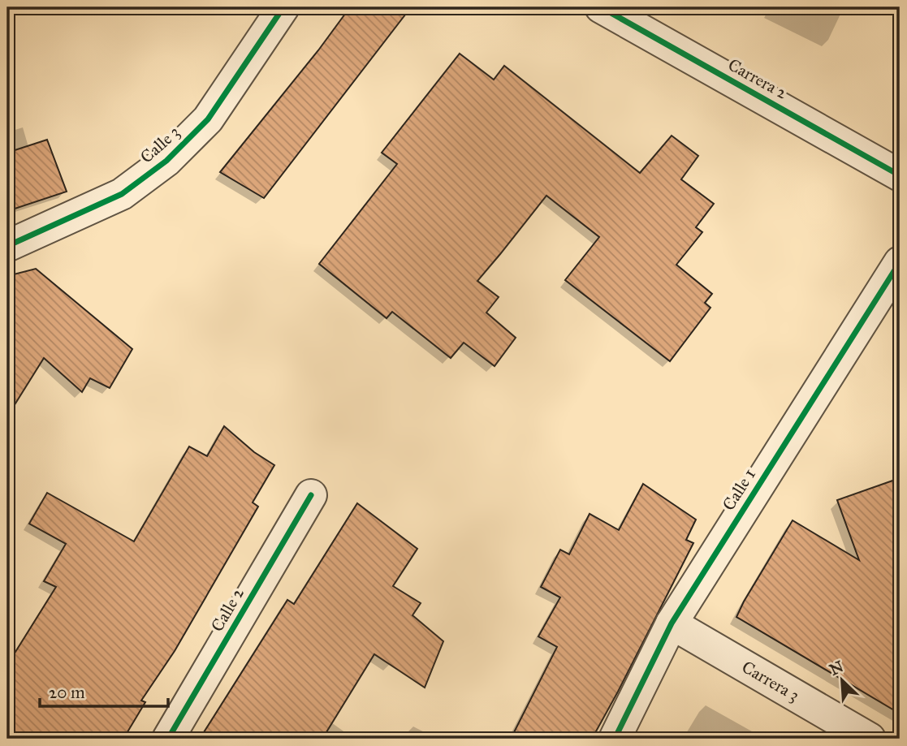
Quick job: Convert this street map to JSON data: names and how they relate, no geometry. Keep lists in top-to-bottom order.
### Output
{
  "streets": {
    "street": [
      "Carrera 2",
      "Calle 3",
      "Calle 1",
      "Calle 2",
      "Carrera 3"
    ]
  },
  "crossings": [
    ["Calle 1", "Carrera 3"]
  ],
  "scale_bar": "20 m",
  "north": "top left"
}
